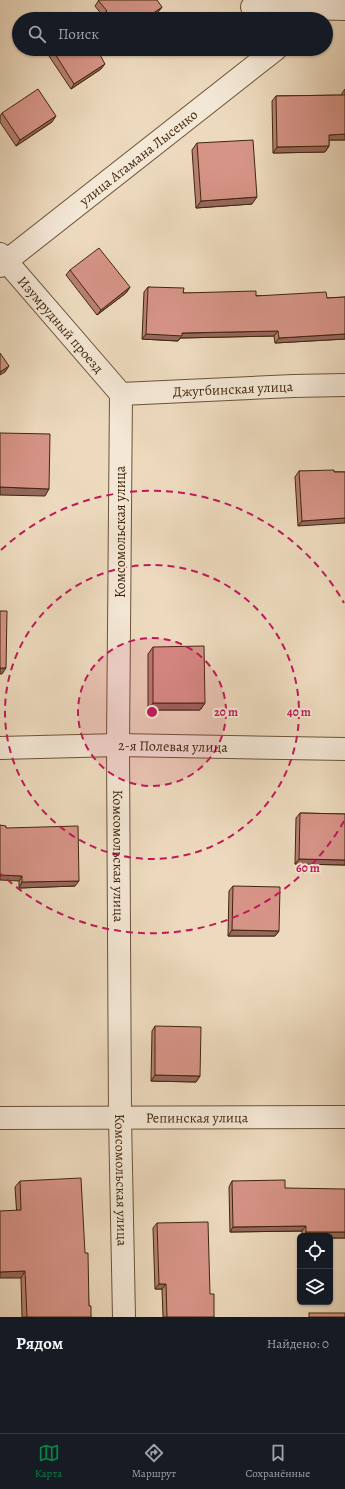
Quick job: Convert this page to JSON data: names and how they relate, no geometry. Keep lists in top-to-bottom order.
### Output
{
  "streets": {
    "street": [
      "улица Атамана Лысенко",
      "Изумрудный проезд",
      "Джугбинская улица",
      "Комсомольская улица",
      "2-я Полевая улица",
      "Репинская улица"
    ]
  },
  "crossings": [
    ["улица Атамана Лысенко", "Изумрудный проезд"],
    ["Изумрудный проезд", "Джугбинская улица"],
    ["Изумрудный проезд", "Комсомольская улица"],
    ["Джугбинская улица", "Комсомольская улица"],
    ["Комсомольская улица", "2-я Полевая улица"],
    ["Комсомольская улица", "Репинская улица"]
  ],
  "page": {
    "search": "Поиск",
    "heading": ["Рядом", "Найдено: 0"],
    "nav": ["Карта", "Маршрут", "Сохранённые"]
  },
  "rings": ["20 m", "40 m", "60 m"]
}
